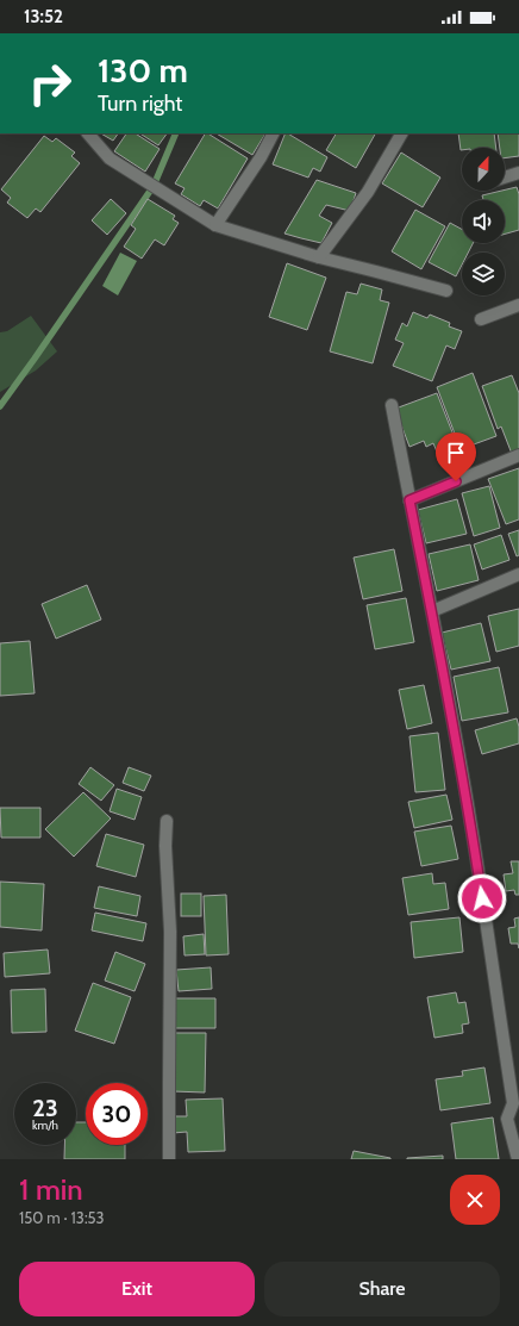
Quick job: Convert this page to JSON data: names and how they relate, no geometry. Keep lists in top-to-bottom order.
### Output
{
  "north": "top",
  "page": {
    "status": "13:52",
    "turn": ["130 m", "Turn right"],
    "speed": "23 km/h",
    "limit": "30",
    "heading": ["1 min", "150 m · 13:53"],
    "buttons": ["Exit", "Share"]
  }
}
